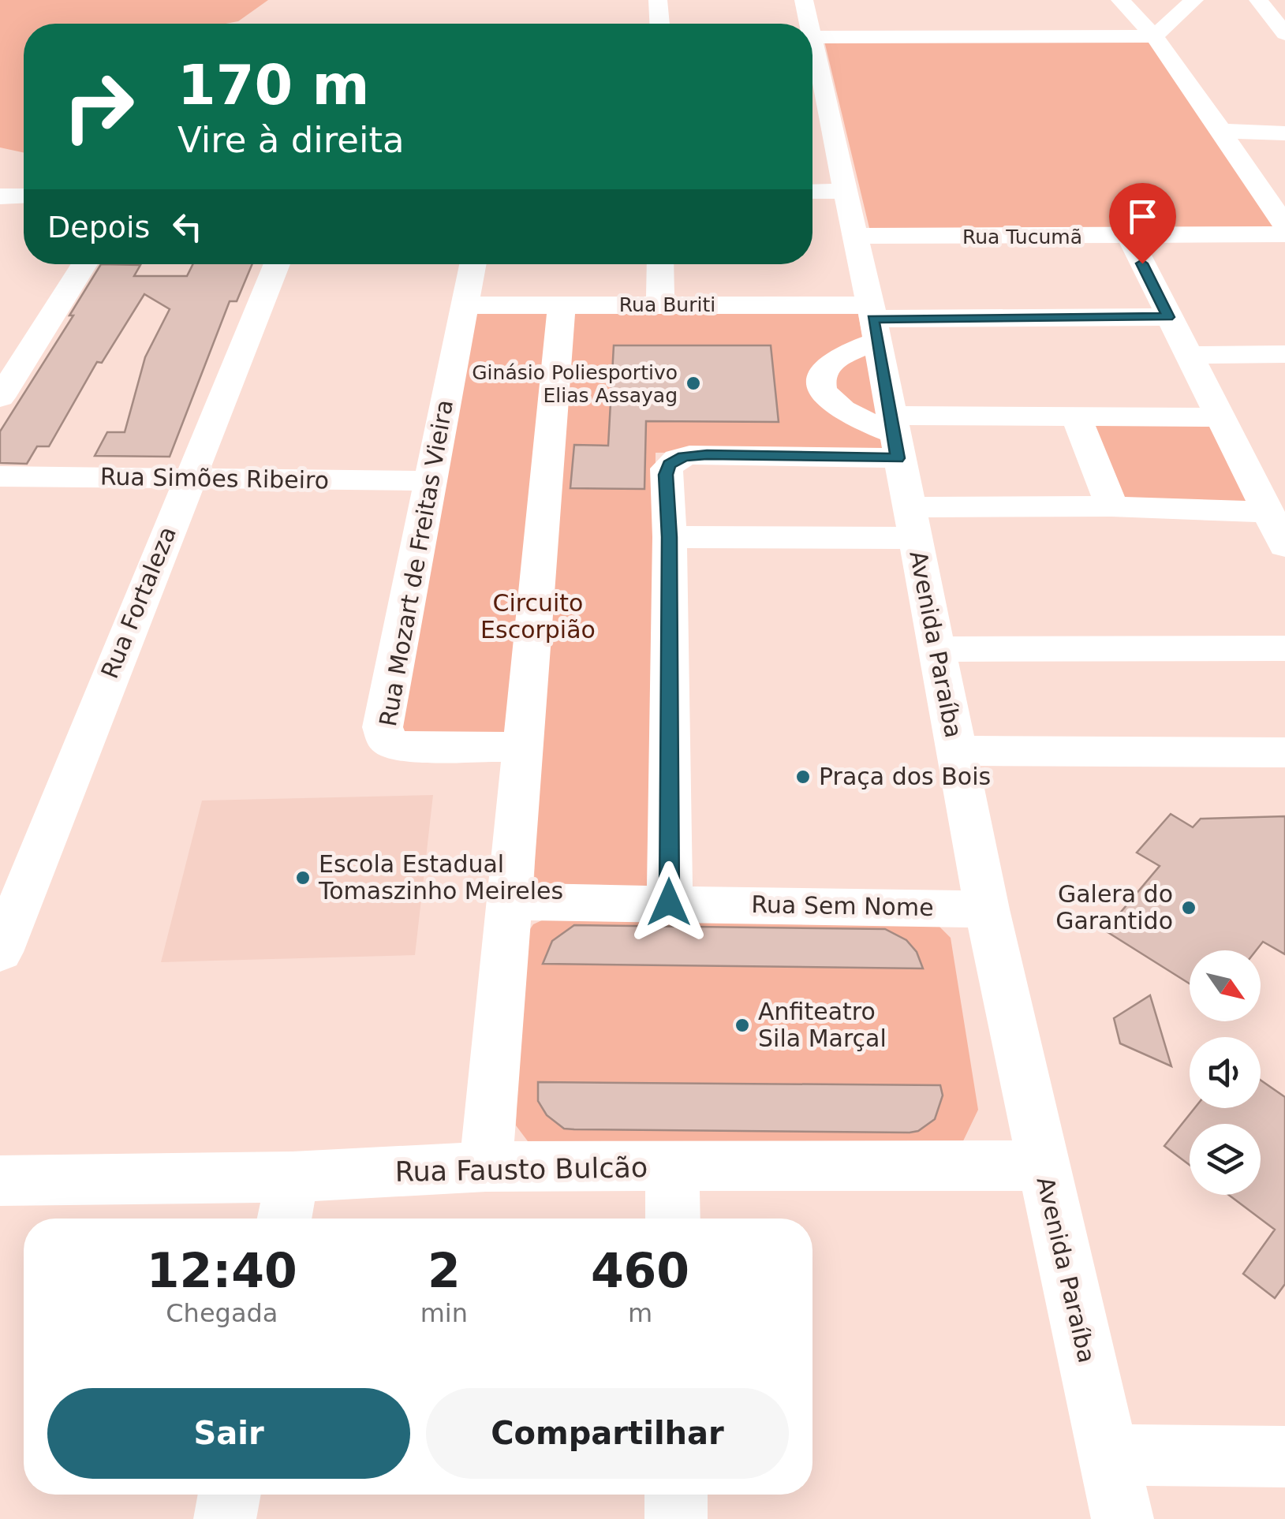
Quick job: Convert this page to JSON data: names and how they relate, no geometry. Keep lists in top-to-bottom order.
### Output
{
  "streets": {
    "street": [
      "Rua Tucumã",
      "Rua Buriti",
      "Rua Simões Ribeiro",
      "Rua Mozart de Freitas Vieira",
      "Rua Fortaleza",
      "Avenida Paraíba",
      "Rua Sem Nome",
      "Rua Fausto Bulcão"
    ]
  },
  "crossings": [
    ["Rua Tucumã", "Avenida Paraíba"],
    ["Rua Buriti", "Rua Mozart de Freitas Vieira"],
    ["Rua Buriti", "Avenida Paraíba"],
    ["Rua Simões Ribeiro", "Rua Mozart de Freitas Vieira"],
    ["Rua Simões Ribeiro", "Rua Fortaleza"],
    ["Avenida Paraíba", "Rua Sem Nome"],
    ["Avenida Paraíba", "Rua Fausto Bulcão"]
  ],
  "parks": ["Circuito Escorpião"],
  "places": [
    "Ginásio Poliesportivo Elias Assayag",
    "Praça dos Bois",
    "Escola Estadual Tomaszinho Meireles",
    "Galera do Garantido",
    "Anfiteatro Sila Marçal"
  ],
  "north": "bottom right",
  "page": {
    "turn": ["170 m", "Vire à direita"],
    "then": "Depois",
    "eta": [
      "12:40",
      "Chegada",
      "2",
      "min",
      "460",
      "m"
    ],
    "buttons": ["Sair", "Compartilhar"]
  }
}
